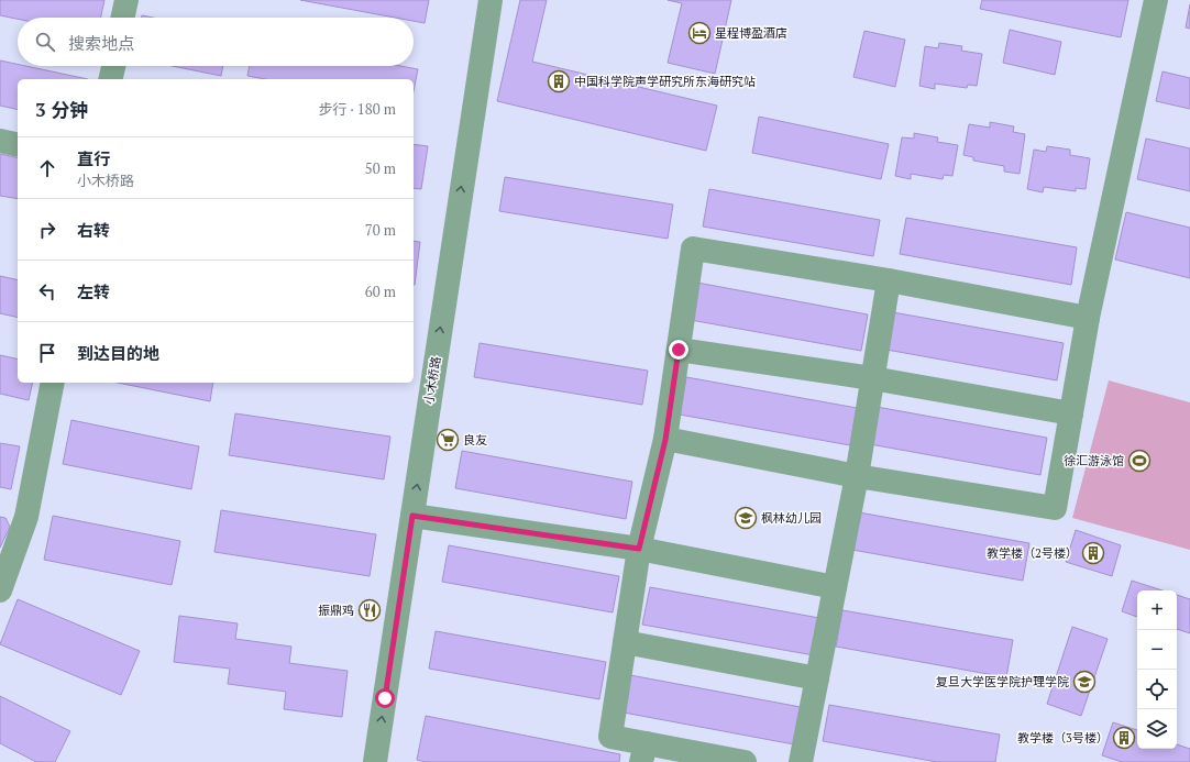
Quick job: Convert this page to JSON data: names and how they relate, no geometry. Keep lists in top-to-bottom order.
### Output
{
  "streets": {
    "street": ["小木桥路"]
  },
  "one_way": ["小木桥路"],
  "places": {
    "hotel": ["星程博盈酒店"],
    "building": ["中国科学院声学研究所东海研究站", "教学楼（2号楼）", "教学楼（3号楼）"],
    "supermarket": ["良友"],
    "sports": ["徐汇游泳馆"],
    "school or university": ["枫林幼儿园", "复旦大学医学院护理学院"],
    "restaurant": ["振鼎鸡"]
  },
  "page": {
    "search": "搜索地点",
    "heading": ["3 分钟", "步行 · 180 m"],
    "list": [
      ["直行", "小木桥路", "50 m"],
      ["右转", "70 m"],
      ["左转", "60 m"],
      "到达目的地"
    ],
    "map_buttons": ["+", "−"]
  }
}
